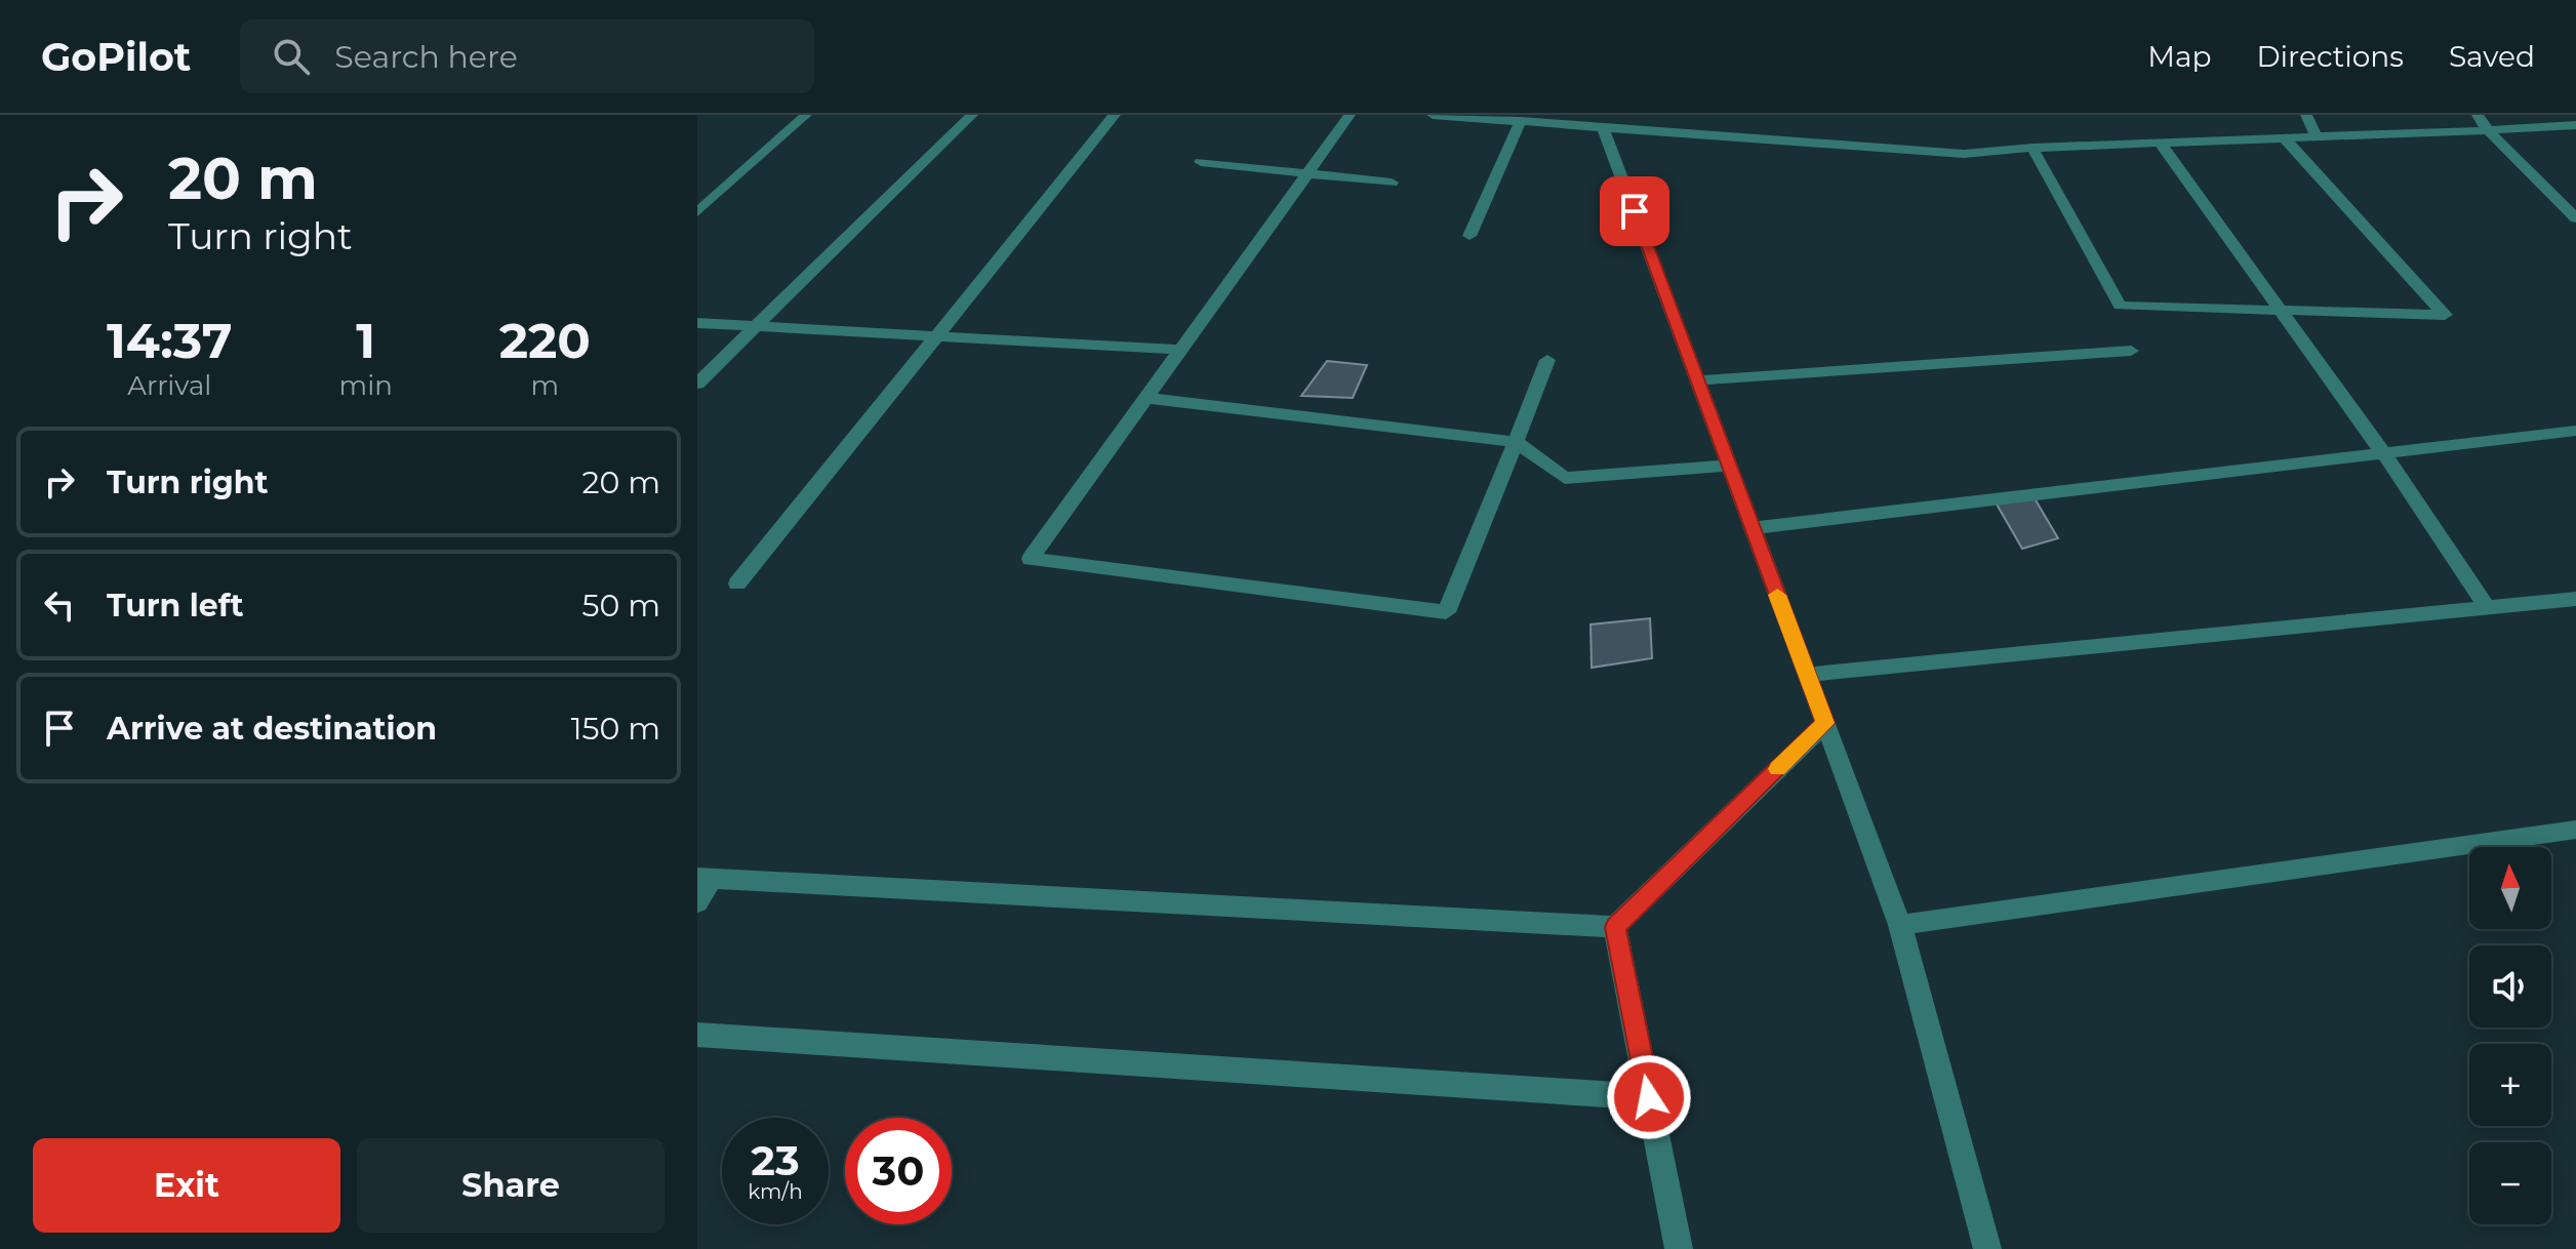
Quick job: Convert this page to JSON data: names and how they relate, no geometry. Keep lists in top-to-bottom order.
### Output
{
  "north": "top",
  "page": {
    "header": "GoPilot",
    "search": "Search here",
    "nav": ["Map", "Directions", "Saved"],
    "turn": ["20 m", "Turn right"],
    "eta": [
      "14:37",
      "Arrival",
      "1",
      "min",
      "220",
      "m"
    ],
    "list": [
      {
        "name": "Turn right",
        "value": "20 m"
      },
      {
        "name": "Turn left",
        "value": "50 m"
      },
      {
        "name": "Arrive at destination",
        "value": "150 m"
      }
    ],
    "map_buttons": ["+", "−"],
    "speed": "23 km/h",
    "limit": "30",
    "buttons": ["Exit", "Share"]
  }
}
